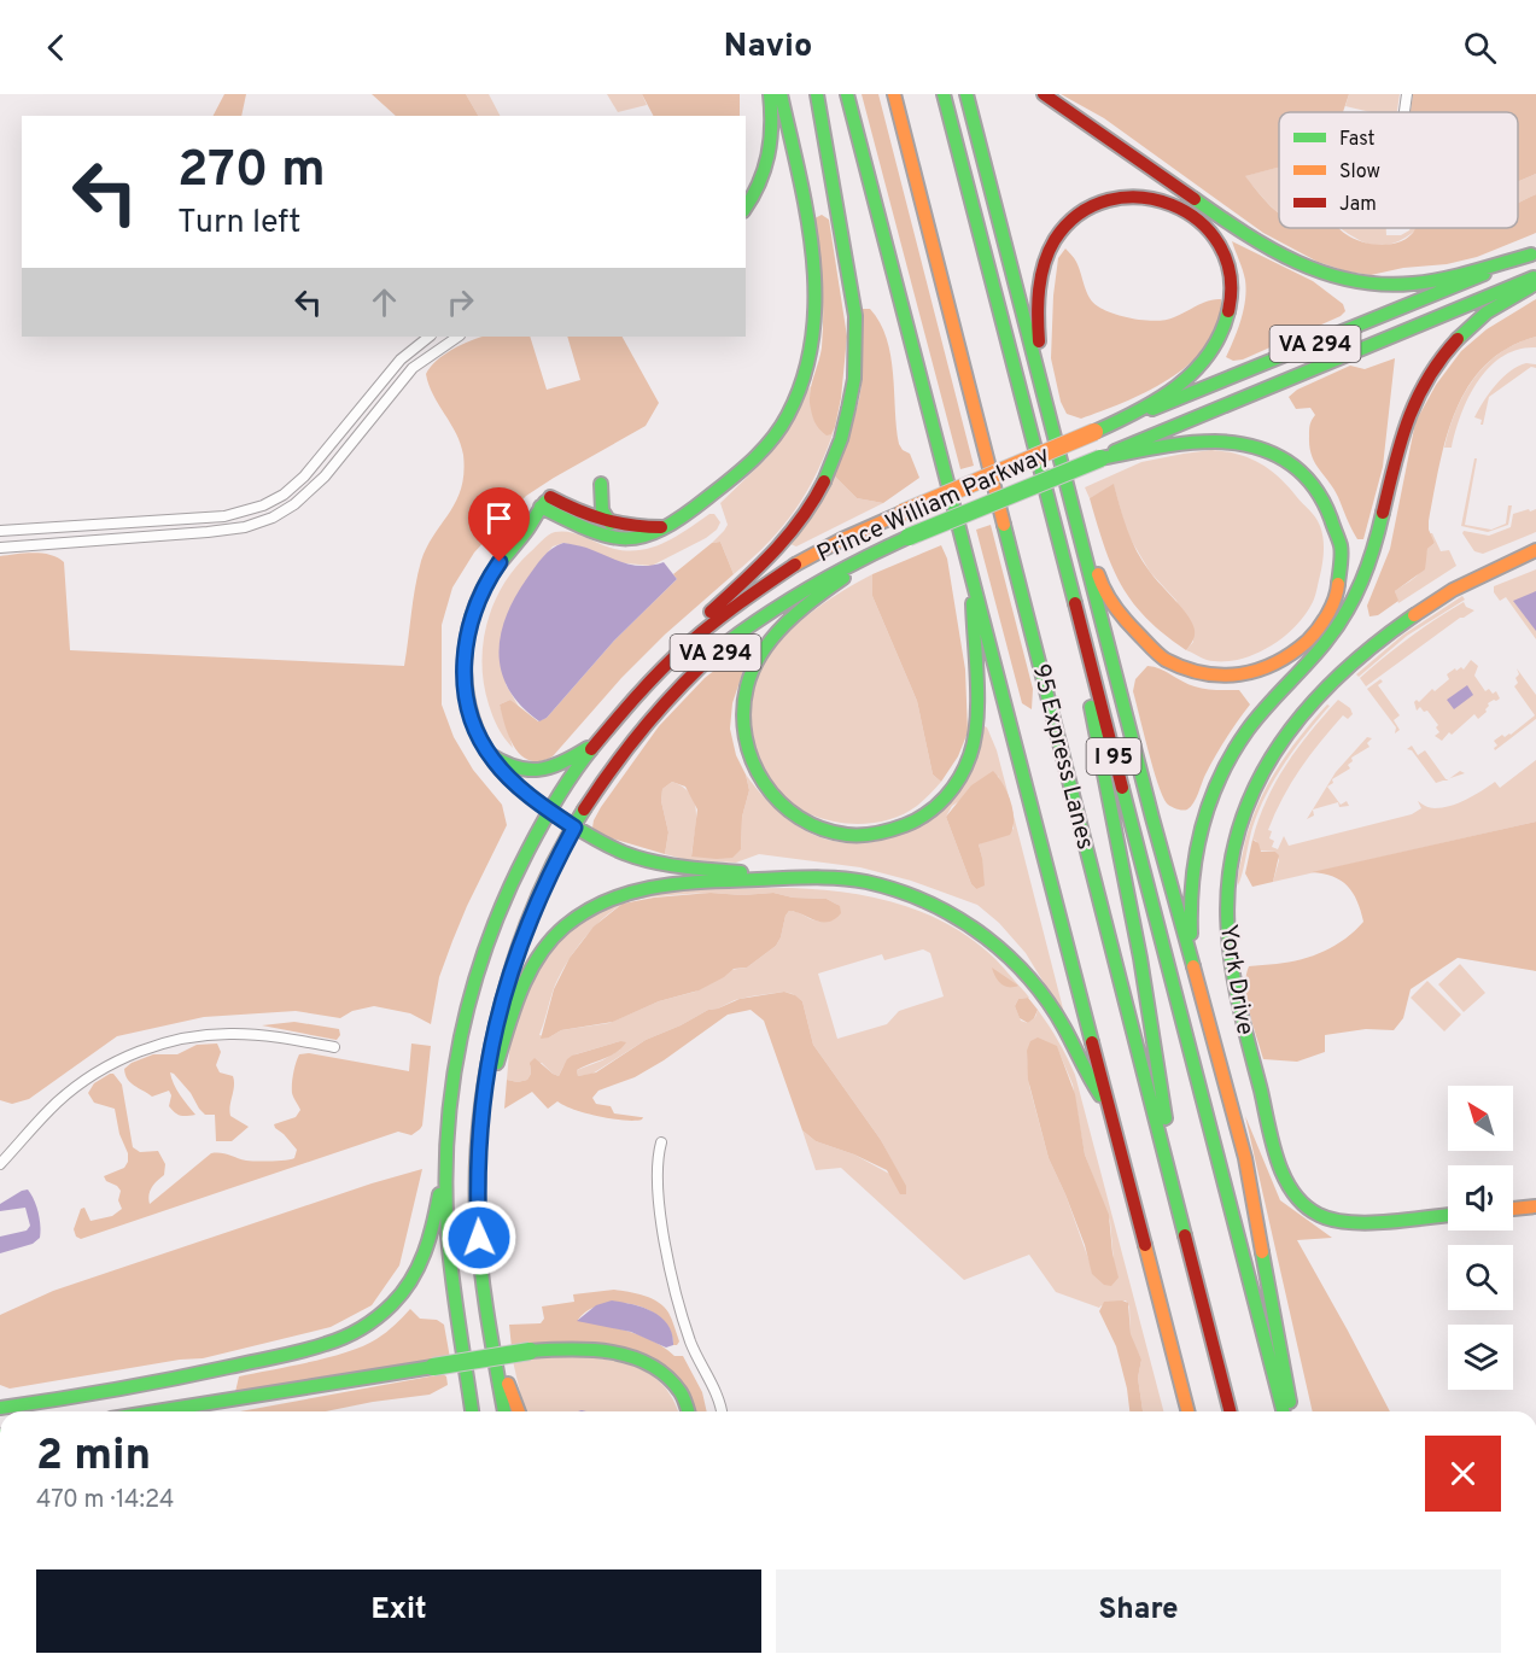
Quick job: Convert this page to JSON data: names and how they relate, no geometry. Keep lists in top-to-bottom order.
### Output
{
  "streets": {
    "main road": [
      "VA 294",
      "Prince William Parkway",
      "95 Express Lanes",
      "I 95",
      "York Drive"
    ]
  },
  "legend": ["Fast", "Slow", "Jam"],
  "north": "top left",
  "page": {
    "header": "Navio",
    "turn": ["270 m", "Turn left"],
    "heading": ["2 min", "470 m · 14:24"],
    "buttons": ["Exit", "Share"]
  }
}
